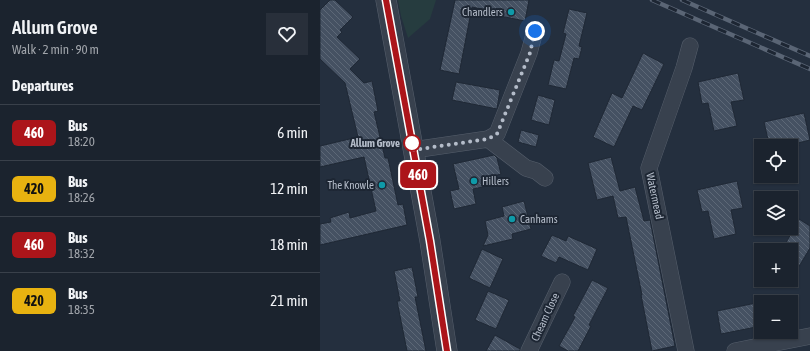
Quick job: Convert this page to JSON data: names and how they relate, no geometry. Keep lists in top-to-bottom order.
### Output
{
  "streets": {
    "street": ["Watermead", "Cheam Close"]
  },
  "places": [
    "Chandlers",
    "Allum Grove",
    "Hillers",
    "The Knowle",
    "Canhams"
  ],
  "lines": ["bus line 460"],
  "page": {
    "heading": [
      ["Allum Grove", "Walk · 2 min · 90 m"],
      "Departures"
    ],
    "on_map": "460",
    "list": [
      {
        "mark": "460",
        "name": "Bus",
        "note": "18:20",
        "value": "6 min"
      },
      {
        "mark": "420",
        "name": "Bus",
        "note": "18:26",
        "value": "12 min"
      },
      {
        "mark": "460",
        "name": "Bus",
        "note": "18:32",
        "value": "18 min"
      },
      {
        "mark": "420",
        "name": "Bus",
        "note": "18:35",
        "value": "21 min"
      }
    ],
    "map_buttons": ["+", "−"]
  }
}
